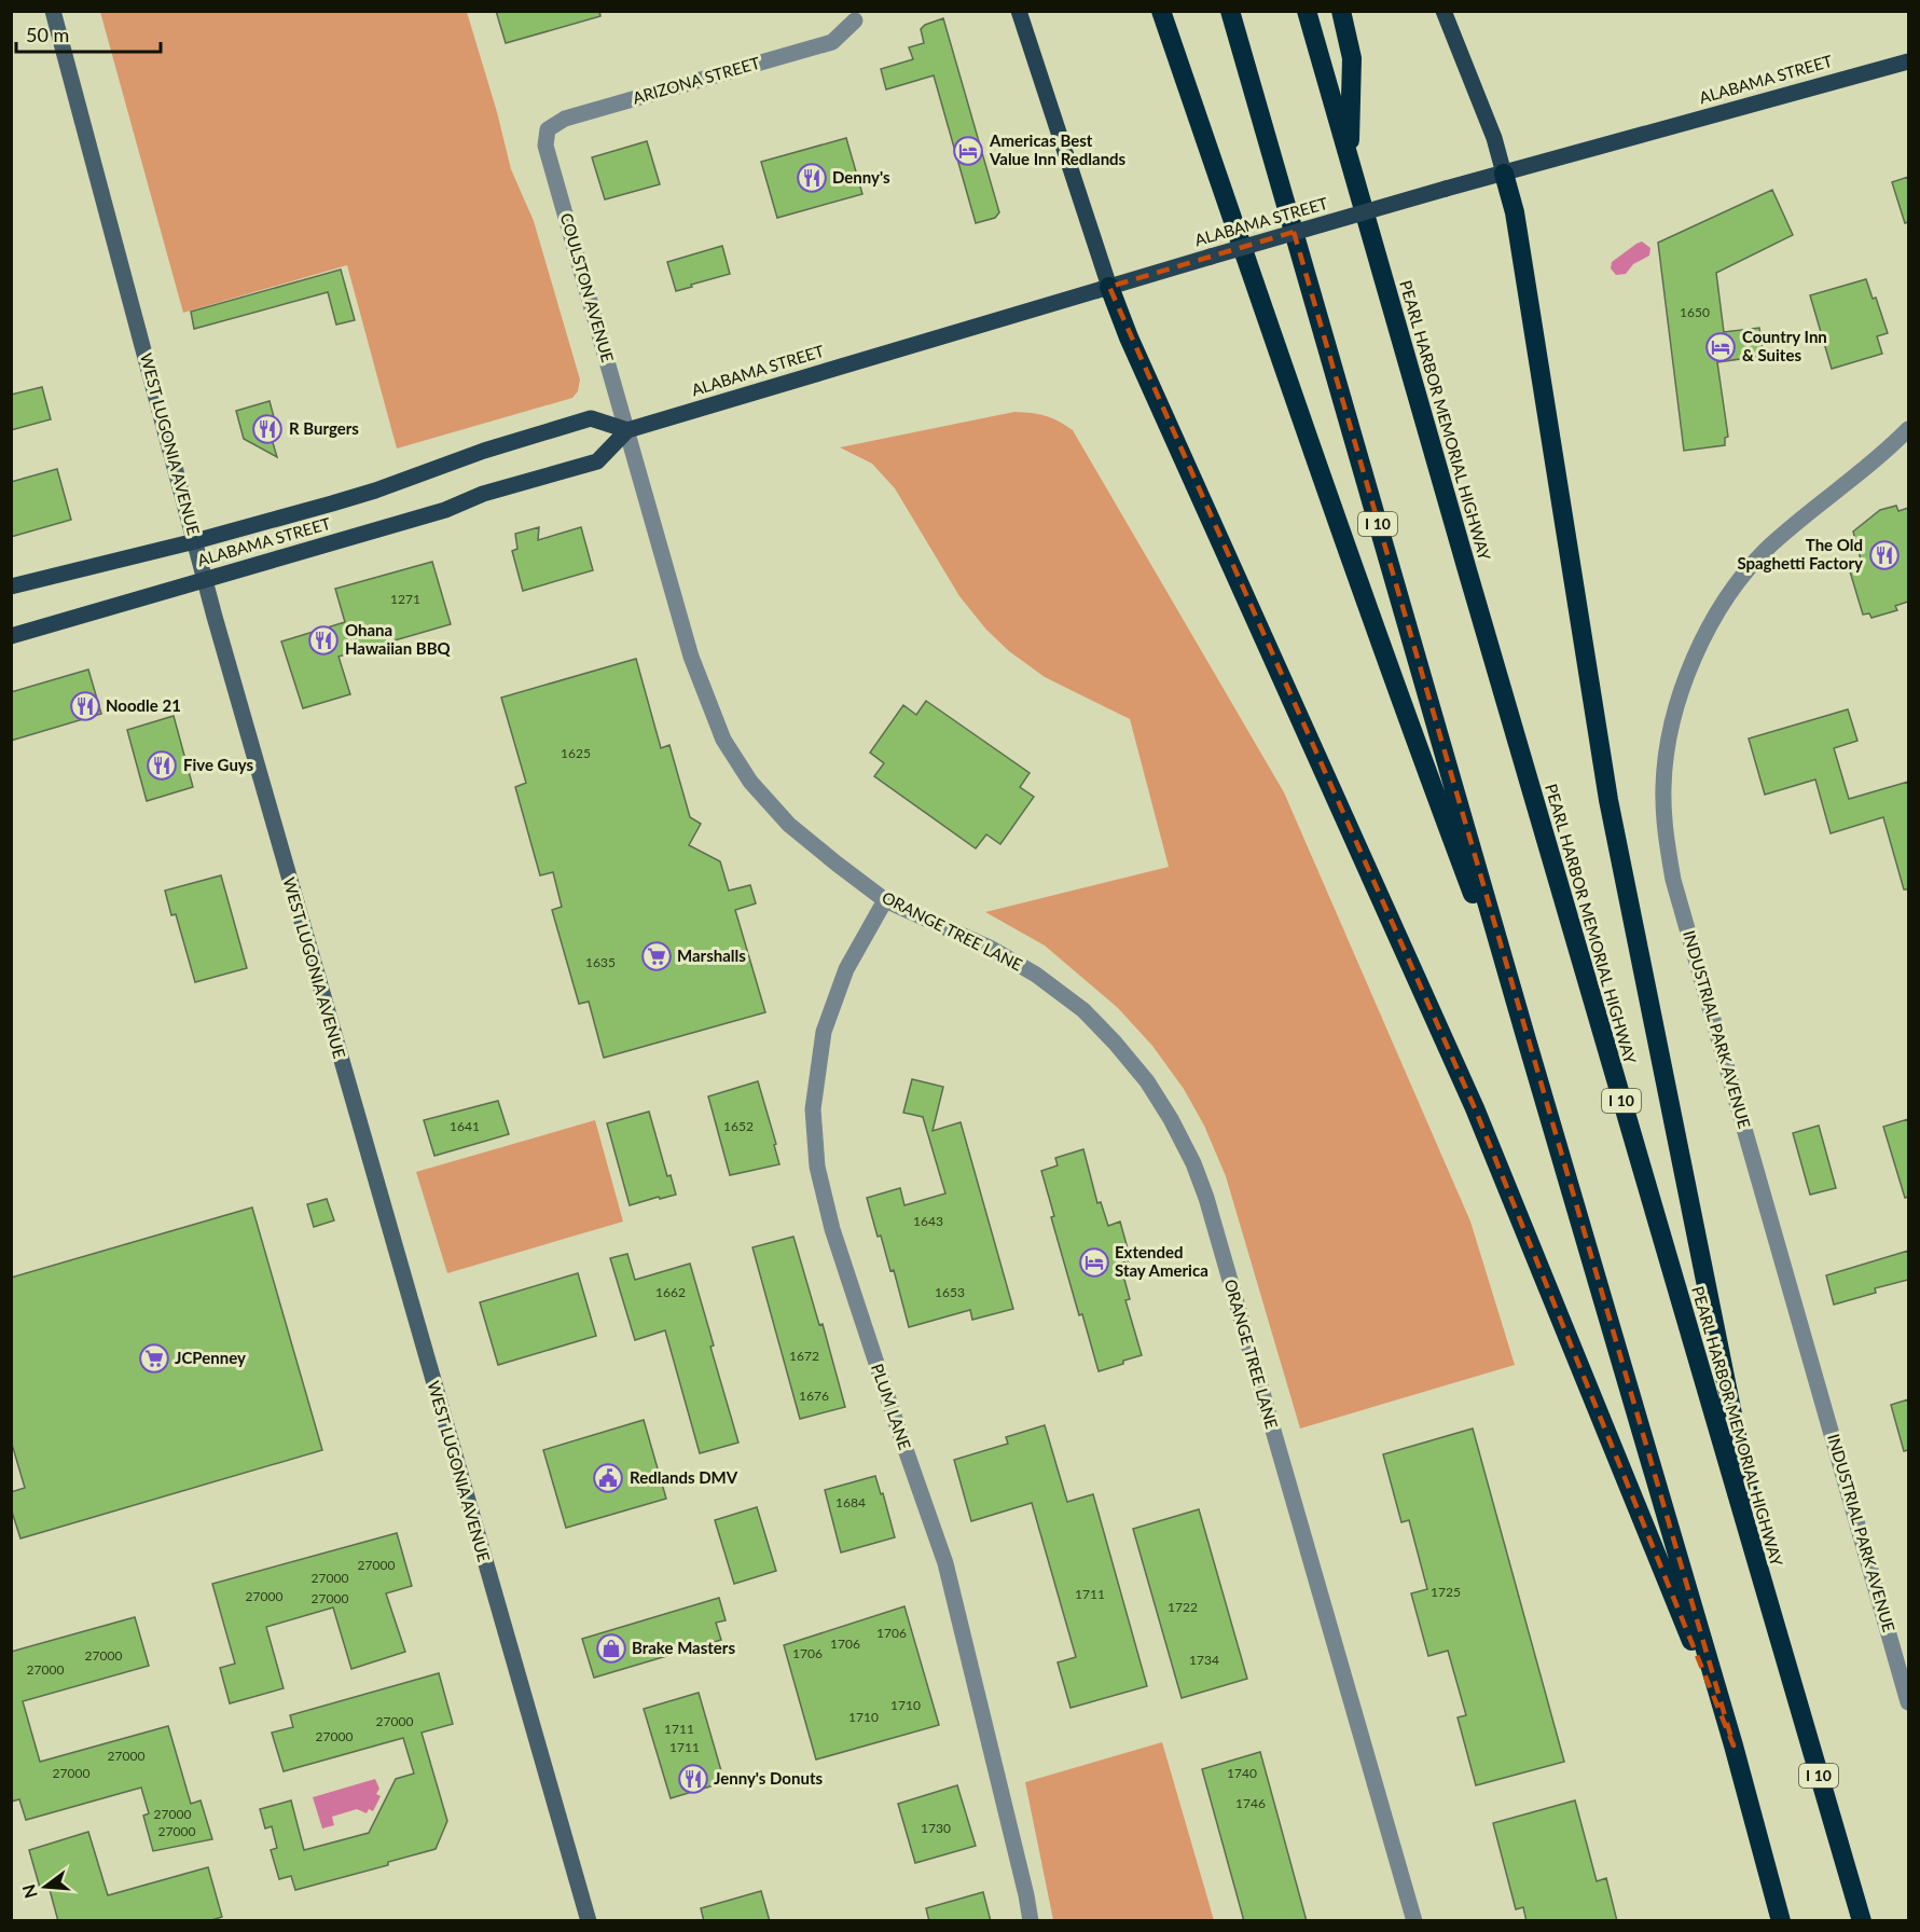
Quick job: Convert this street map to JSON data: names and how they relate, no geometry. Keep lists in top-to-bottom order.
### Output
{
  "streets": {
    "highway": ["PEARL HARBOR MEMORIAL HIGHWAY", "I 10"],
    "main road": ["ALABAMA STREET"],
    "street": [
      "ARIZONA STREET",
      "COULSTON AVENUE",
      "WEST LUGONIA AVENUE",
      "ORANGE TREE LANE",
      "INDUSTRIAL PARK AVENUE",
      "PLUM LANE"
    ]
  },
  "crossings": [
    ["ALABAMA STREET", "COULSTON AVENUE"],
    ["ALABAMA STREET", "WEST LUGONIA AVENUE"],
    ["ALABAMA STREET", "ORANGE TREE LANE"],
    ["ARIZONA STREET", "COULSTON AVENUE"],
    ["COULSTON AVENUE", "ORANGE TREE LANE"],
    ["ORANGE TREE LANE", "PLUM LANE"]
  ],
  "places": {
    "hotel": ["Americas Best Value Inn Redlands", "Country Inn & Suites", "Extended Stay America"],
    "restaurant": [
      "Denny's",
      "R Burgers",
      "The Old Spaghetti Factory",
      "Ohana Hawaiian BBQ",
      "Noodle 21",
      "Five Guys",
      "Jenny's Donuts"
    ],
    "supermarket": ["Marshalls", "JCPenney"],
    "public building": ["Redlands DMV"],
    "shop": ["Brake Masters"]
  },
  "house_numbers": [
    "1650",
    "1271",
    "1625",
    "1635",
    "1641",
    "1652",
    "1643",
    "1662",
    "1653",
    "1672",
    "1676",
    "1684",
    "27000",
    "27000",
    "1725",
    "1711",
    "27000",
    "27000",
    "1722",
    "1706",
    "1706",
    "1706",
    "27000",
    "1734",
    "27000",
    "1710",
    "1710",
    "27000",
    "1711",
    "27000",
    "1711",
    "27000",
    "27000",
    "1740",
    "1746",
    "27000",
    "1730",
    "27000"
  ],
  "scale_bar": "50 m",
  "north": "left"
}
